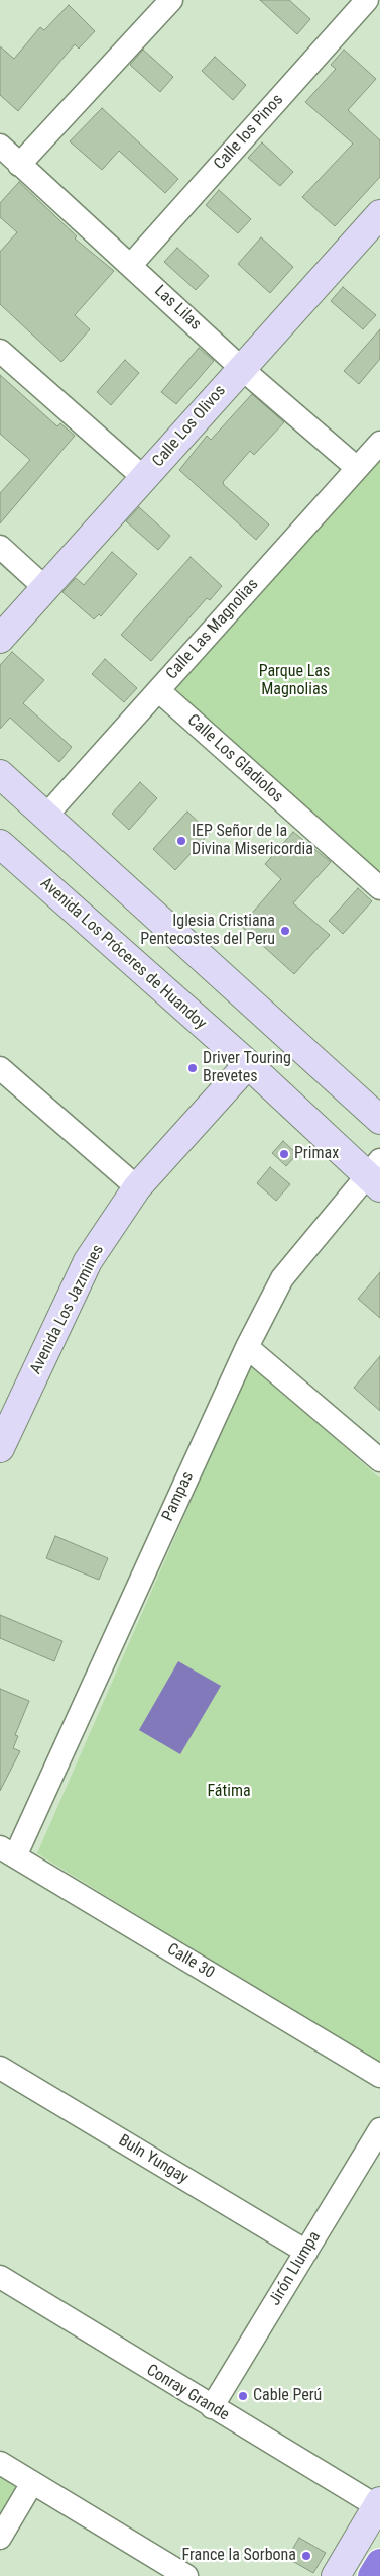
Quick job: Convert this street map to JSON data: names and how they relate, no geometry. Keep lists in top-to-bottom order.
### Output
{
  "streets": {
    "main road": ["Calle Los Olivos", "Avenida Los Próceres de Huandoy", "Avenida Los Jazmines"],
    "street": [
      "Calle los Pinos",
      "Las Lilas",
      "Calle Las Magnolias",
      "Calle Los Gladiolos",
      "Pampas",
      "Calle 30",
      "Buln Yungay",
      "Jirón Llumpa",
      "Conray Grande"
    ]
  },
  "crossings": [
    ["Calle los Pinos", "Las Lilas"],
    ["Las Lilas", "Calle Los Olivos"],
    ["Las Lilas", "Calle Las Magnolias"],
    ["Calle Las Magnolias", "Calle Los Gladiolos"],
    ["Avenida Los Próceres de Huandoy", "Avenida Los Jazmines"],
    ["Avenida Los Próceres de Huandoy", "Pampas"],
    ["Pampas", "Calle 30"],
    ["Buln Yungay", "Jirón Llumpa"],
    ["Jirón Llumpa", "Conray Grande"]
  ],
  "parks": ["Parque Las Magnolias", "Fátima"],
  "places": [
    "IEP Señor de la Divina Misericordia",
    "Iglesia Cristiana Pentecostes del Peru",
    "Driver Touring Brevetes",
    "Primax",
    "Cable Perú",
    "France la Sorbona"
  ]
}
